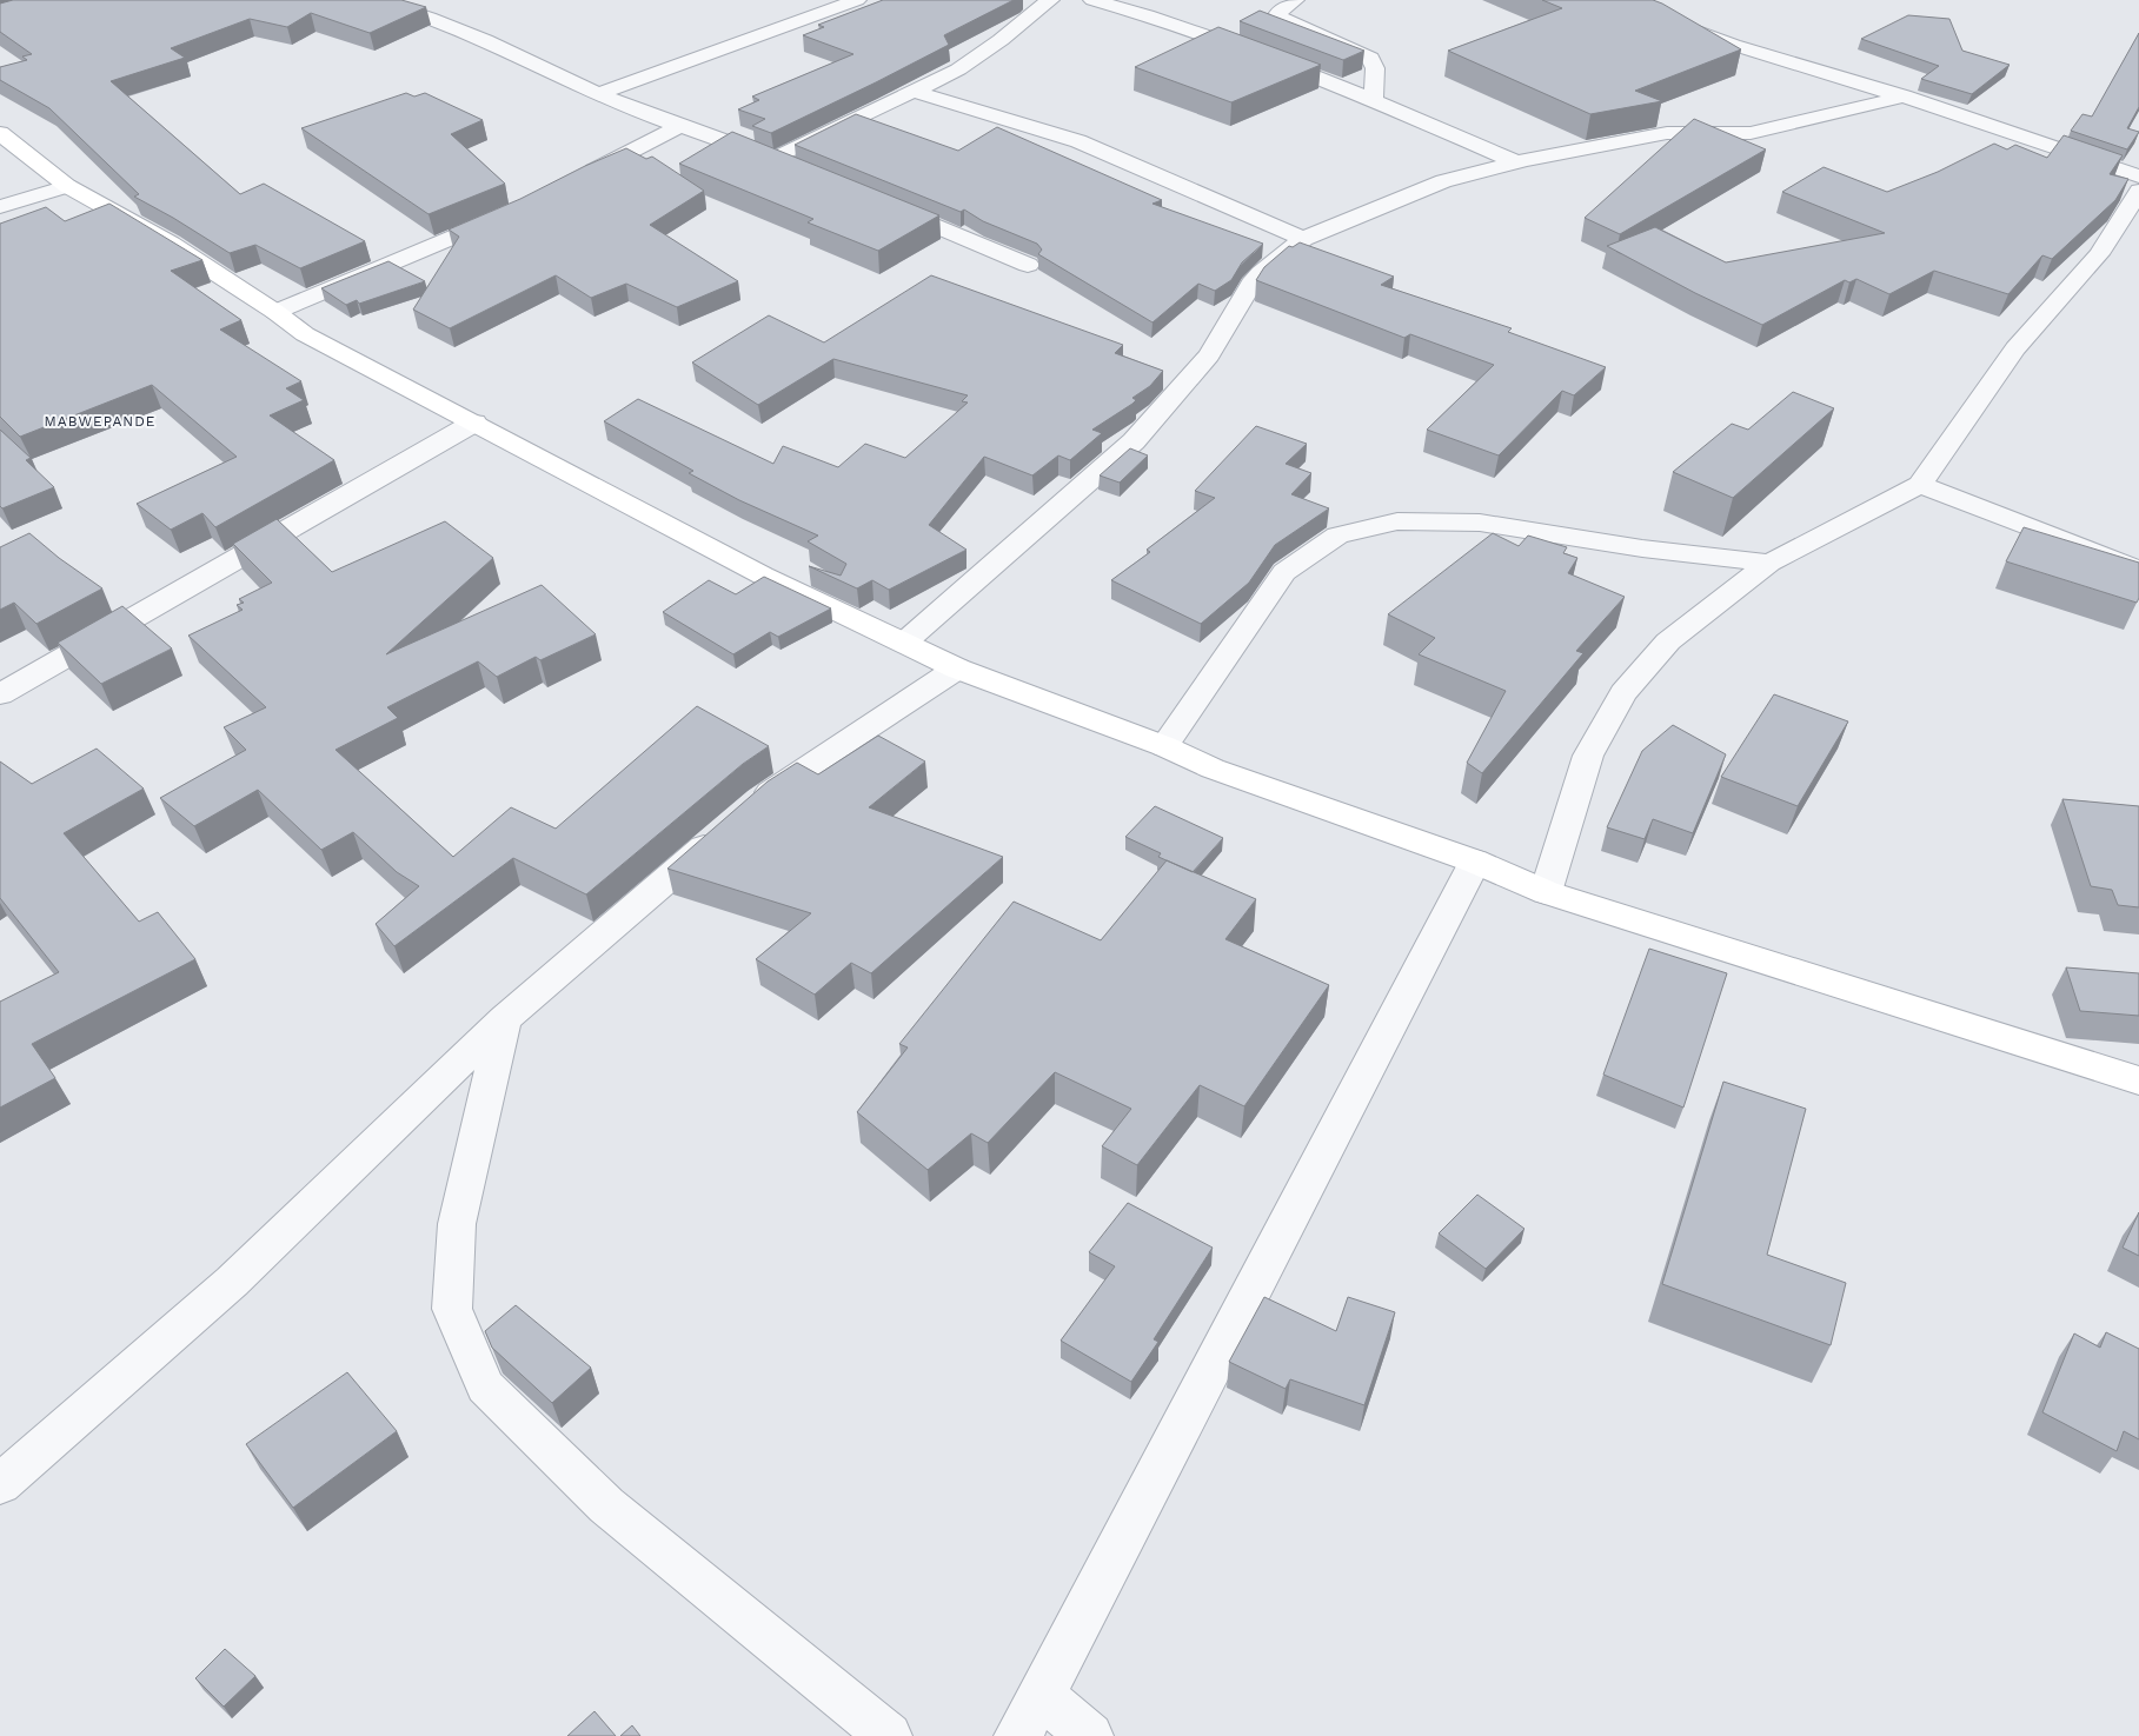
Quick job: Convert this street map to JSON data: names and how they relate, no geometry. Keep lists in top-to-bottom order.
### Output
{
  "districts": ["MABWEPANDE"]
}
